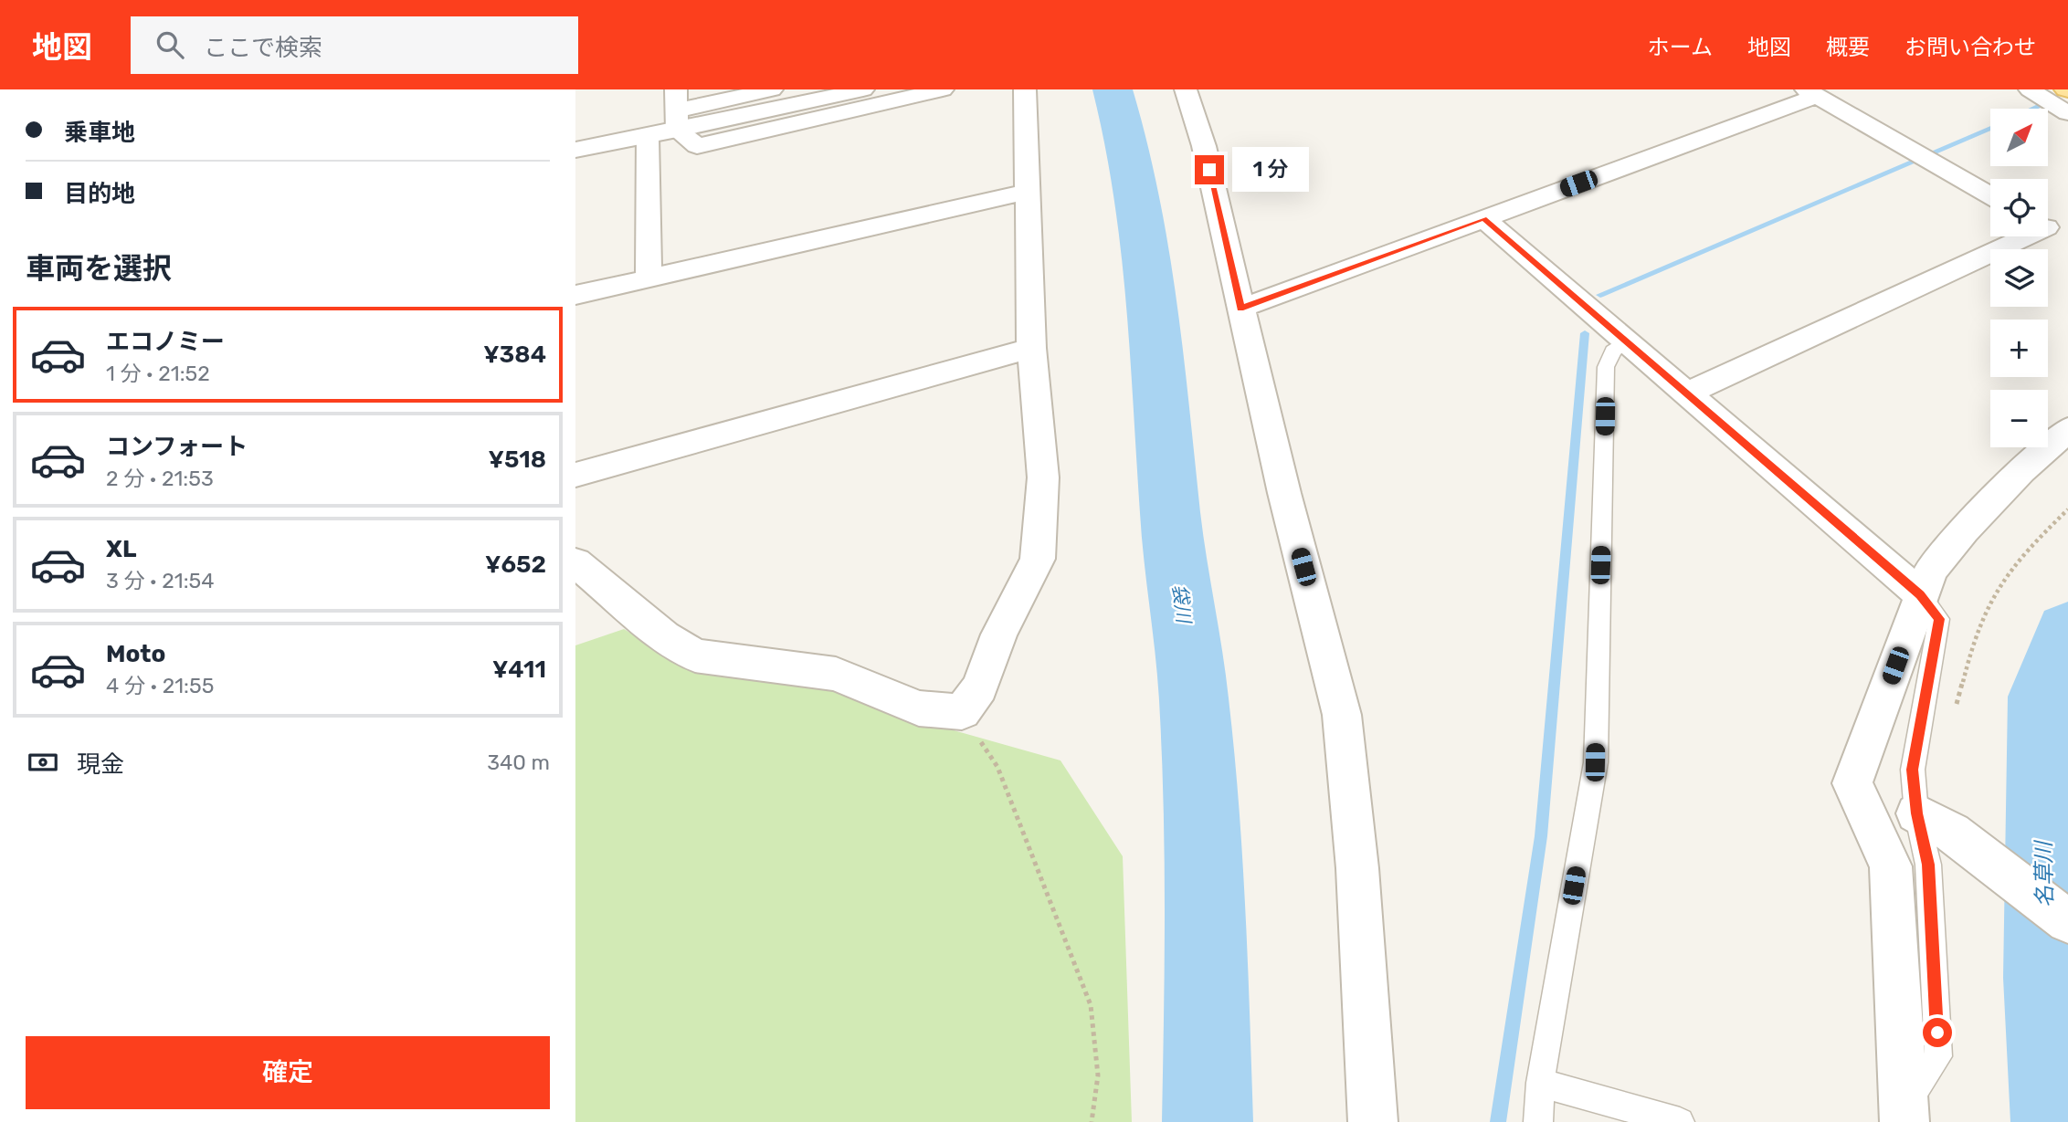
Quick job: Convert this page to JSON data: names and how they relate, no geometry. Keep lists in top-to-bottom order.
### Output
{
  "water": ["袋川", "名草川"],
  "north": "top right",
  "page": {
    "header": "地図",
    "search": "ここで検索",
    "nav": [
      "ホーム",
      "地図",
      "概要",
      "お問い合わせ"
    ],
    "banner": ["乗車地", "目的地"],
    "map_buttons": ["+", "−"],
    "bubble": "1 分",
    "heading": "車両を選択",
    "list": [
      {
        "name": "エコノミー",
        "note": "1 分 · 21:52",
        "value": "¥384"
      },
      {
        "name": "コンフォート",
        "note": "2 分 · 21:53",
        "value": "¥518"
      },
      {
        "name": "XL",
        "note": "3 分 · 21:54",
        "value": "¥652"
      },
      {
        "name": "Moto",
        "note": "4 分 · 21:55",
        "value": "¥411"
      }
    ],
    "pay": ["現金", "340 m"],
    "buttons": "確定"
  }
}
